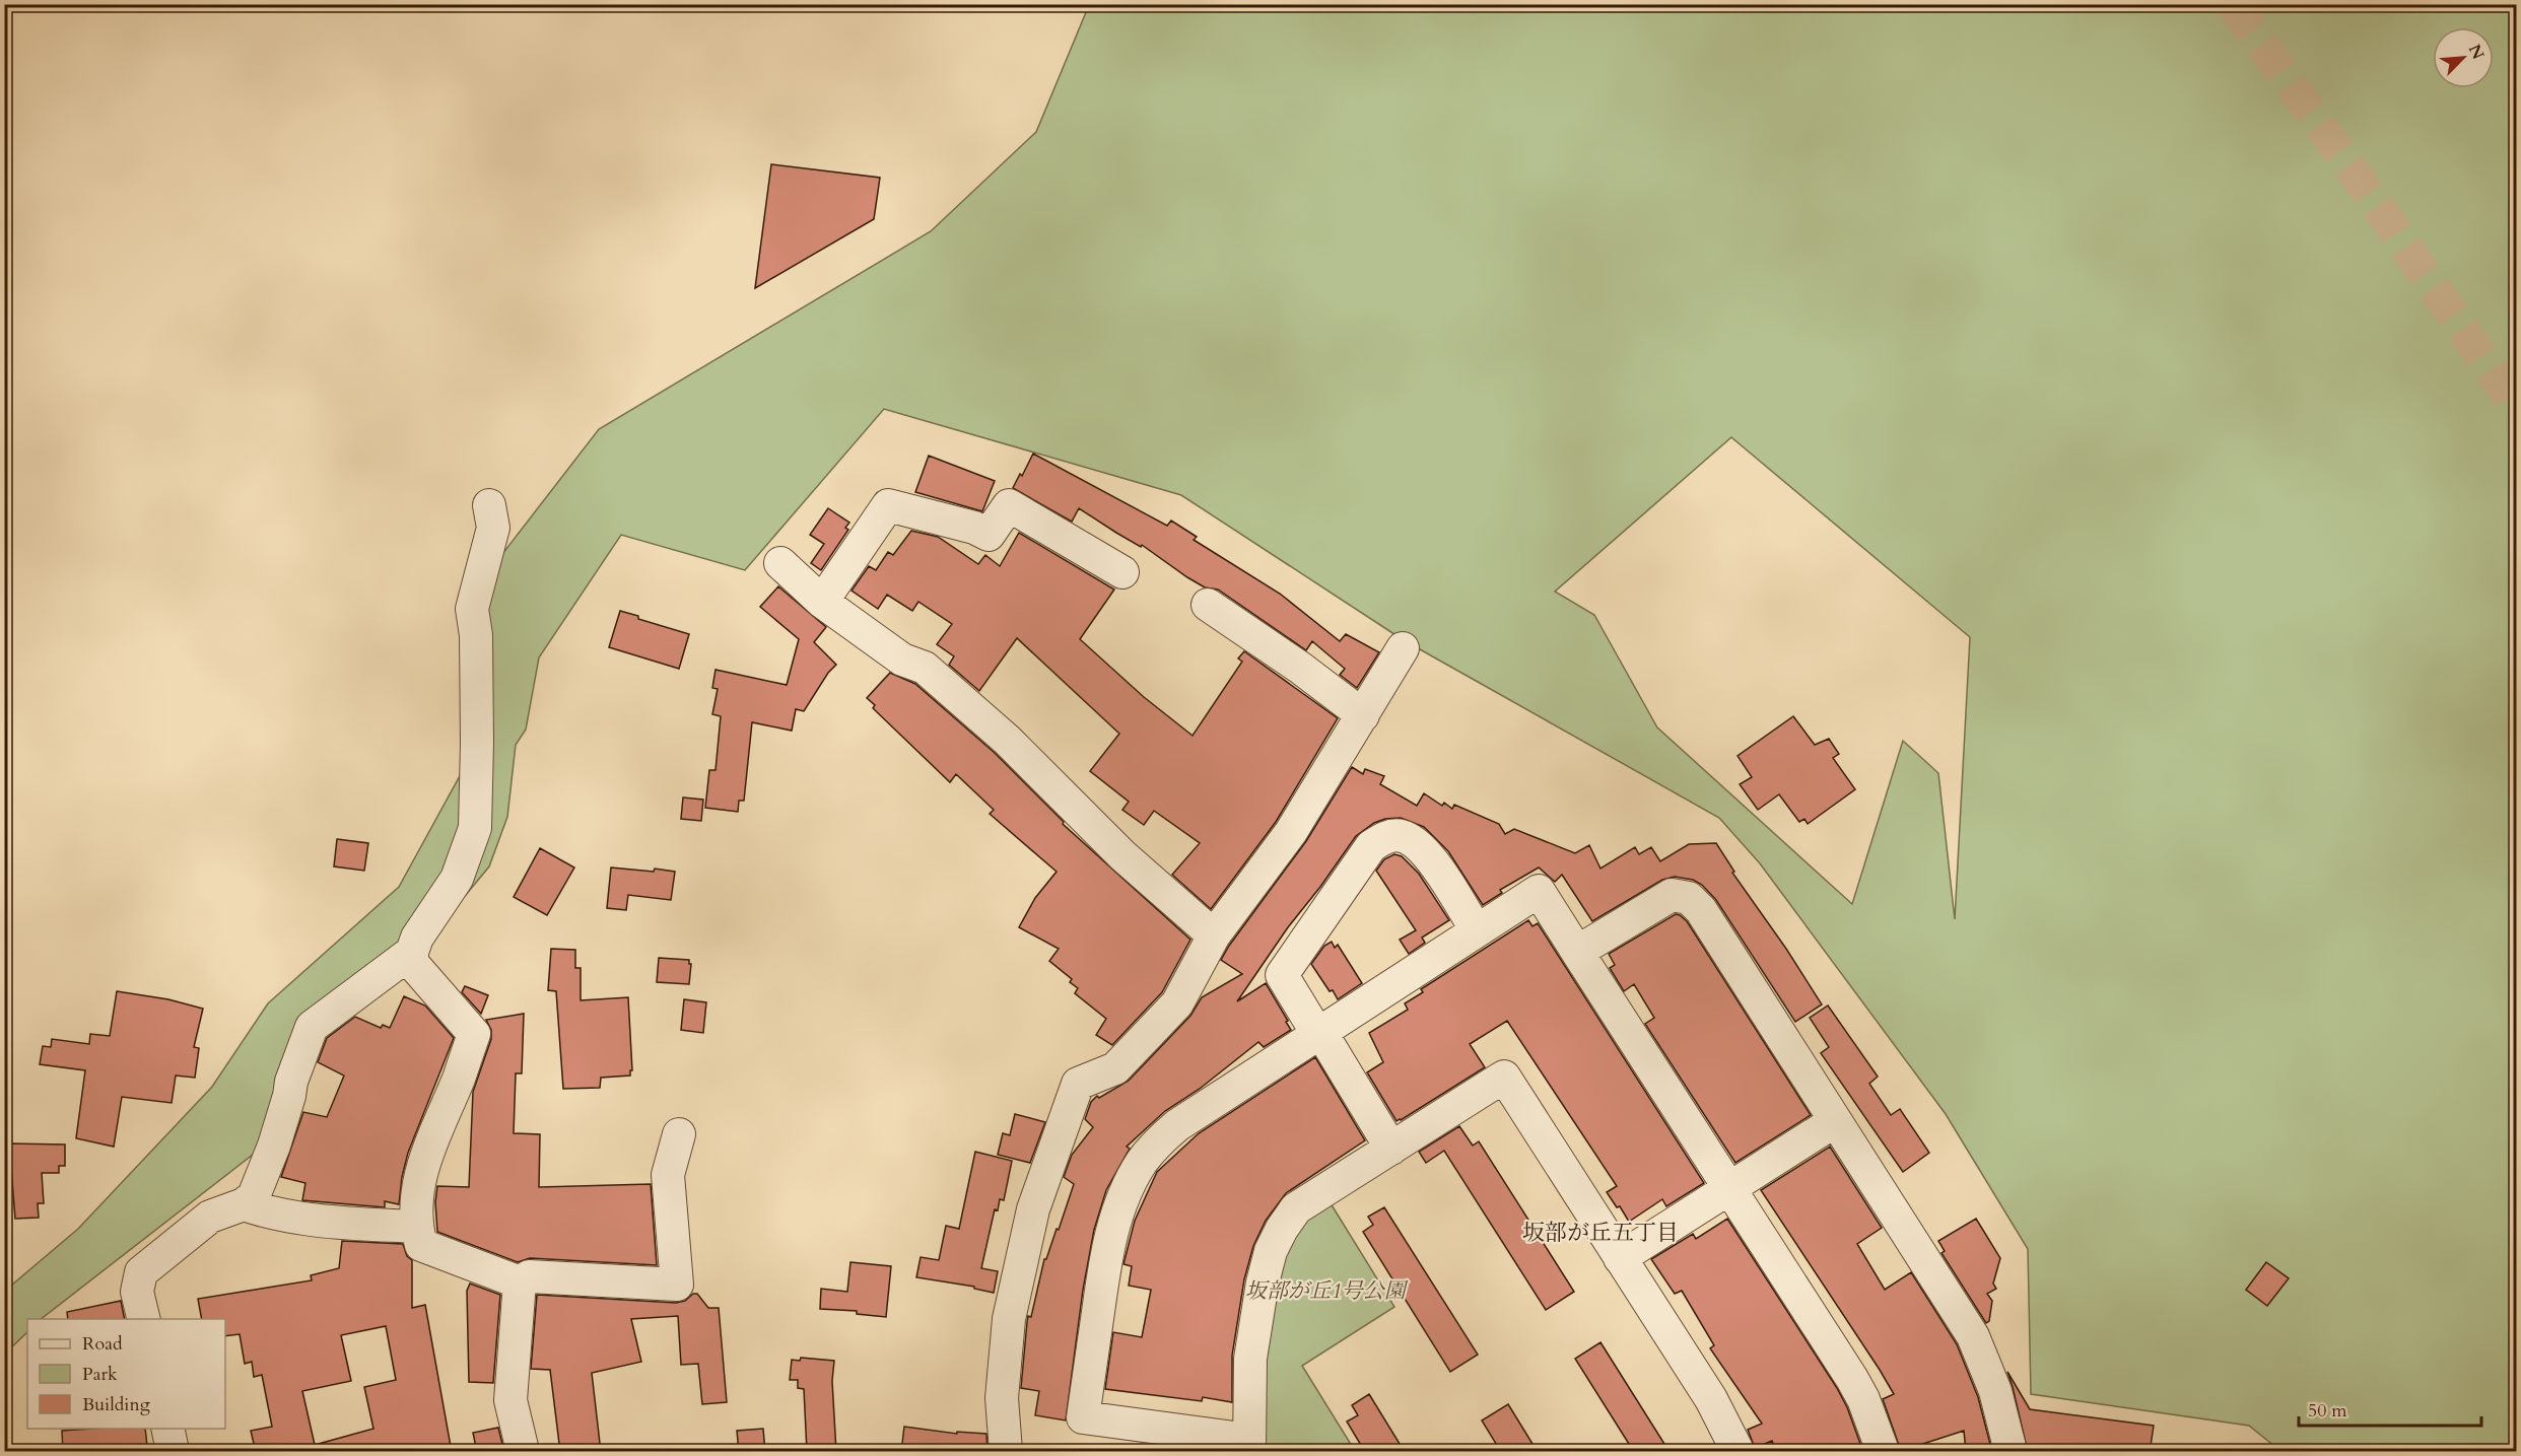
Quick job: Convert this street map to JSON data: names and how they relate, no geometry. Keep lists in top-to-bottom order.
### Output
{
  "districts": ["坂部が丘五丁目"],
  "parks": ["坂部が丘1号公園"],
  "legend": ["Road", "Park", "Building"],
  "scale_bar": "50 m",
  "north": "top right"
}
